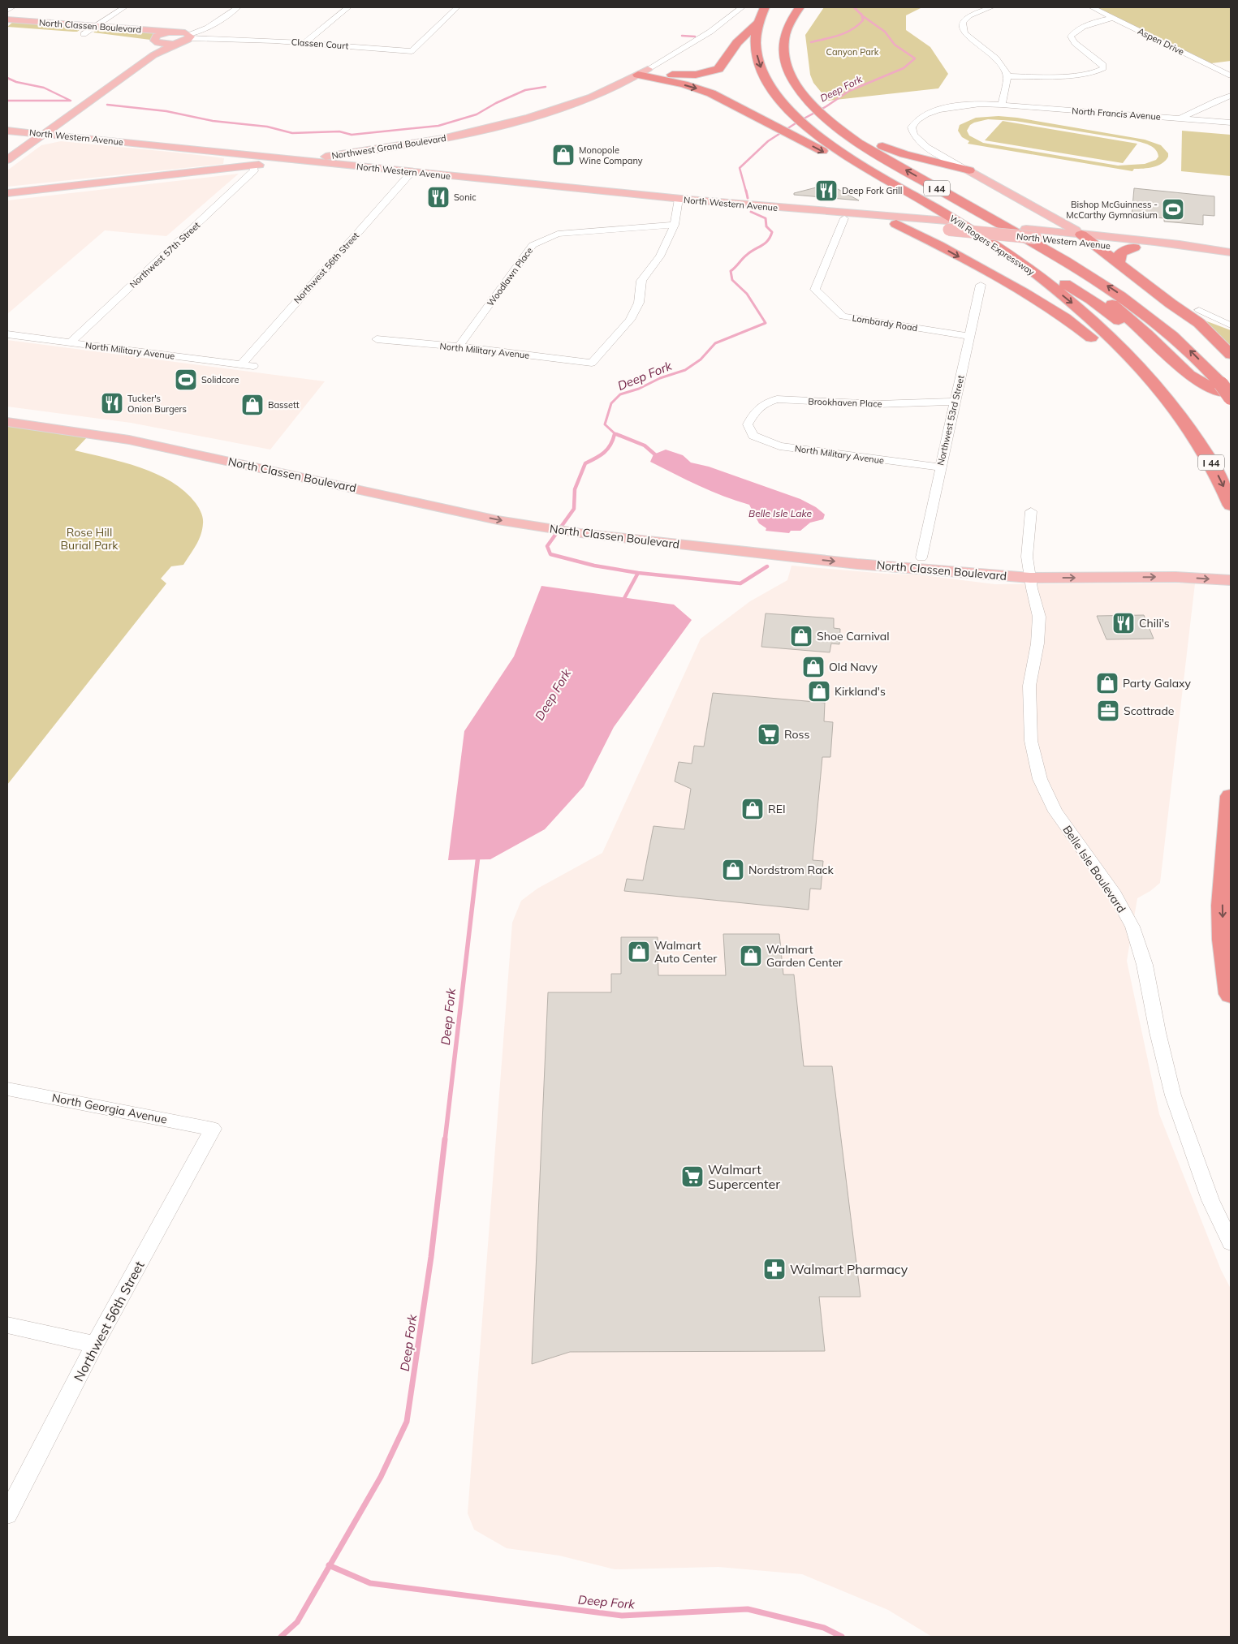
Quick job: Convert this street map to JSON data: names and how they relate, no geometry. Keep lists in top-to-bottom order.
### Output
{
  "streets": {
    "highway": ["I 44", "Will Rogers Expressway"],
    "main road": ["North Classen Boulevard", "North Western Avenue", "Northwest Grand Boulevard"],
    "street": [
      "Aspen Drive",
      "Classen Court",
      "North Francis Avenue",
      "Northwest 57th Street",
      "Northwest 56th Street",
      "Woodlawn Place",
      "Lombardy Road",
      "North Military Avenue",
      "Brookhaven Place",
      "Northwest 53rd Street",
      "Belle Isle Boulevard",
      "North Georgia Avenue"
    ]
  },
  "crossings": [
    ["North Classen Boulevard", "Classen Court"],
    ["North Classen Boulevard", "North Western Avenue"],
    ["North Classen Boulevard", "Northwest 53rd Street"],
    ["North Classen Boulevard", "Belle Isle Boulevard"],
    ["North Western Avenue", "Northwest Grand Boulevard"],
    ["North Western Avenue", "Northwest 56th Street"],
    ["North Western Avenue", "Lombardy Road"],
    ["Northwest Grand Boulevard", "Northwest 57th Street"],
    ["Northwest 57th Street", "North Military Avenue"],
    ["Northwest 56th Street", "North Military Avenue"],
    ["Northwest 56th Street", "North Georgia Avenue"],
    ["Woodlawn Place", "North Military Avenue"],
    ["Lombardy Road", "Northwest 53rd Street"],
    ["North Military Avenue", "Brookhaven Place"],
    ["North Military Avenue", "Northwest 53rd Street"],
    ["Brookhaven Place", "Northwest 53rd Street"]
  ],
  "water": ["Deep Fork", "Belle Isle Lake"],
  "parks": ["Canyon Park", "Rose Hill Burial Park"],
  "places": {
    "shop": [
      "Monopole Wine Company",
      "Bassett",
      "Shoe Carnival",
      "Old Navy",
      "Party Galaxy",
      "Kirkland's",
      "REI",
      "Nordstrom Rack",
      "Walmart Auto Center",
      "Walmart Garden Center"
    ],
    "restaurant": [
      "Deep Fork Grill",
      "Sonic",
      "Tucker's Onion Burgers",
      "Chili's"
    ],
    "sports": ["Bishop McGuinness - McCarthy Gymnasium", "Solidcore"],
    "office": ["Scottrade"],
    "supermarket": ["Ross", "Walmart Supercenter"],
    "pharmacy": ["Walmart Pharmacy"]
  }
}
